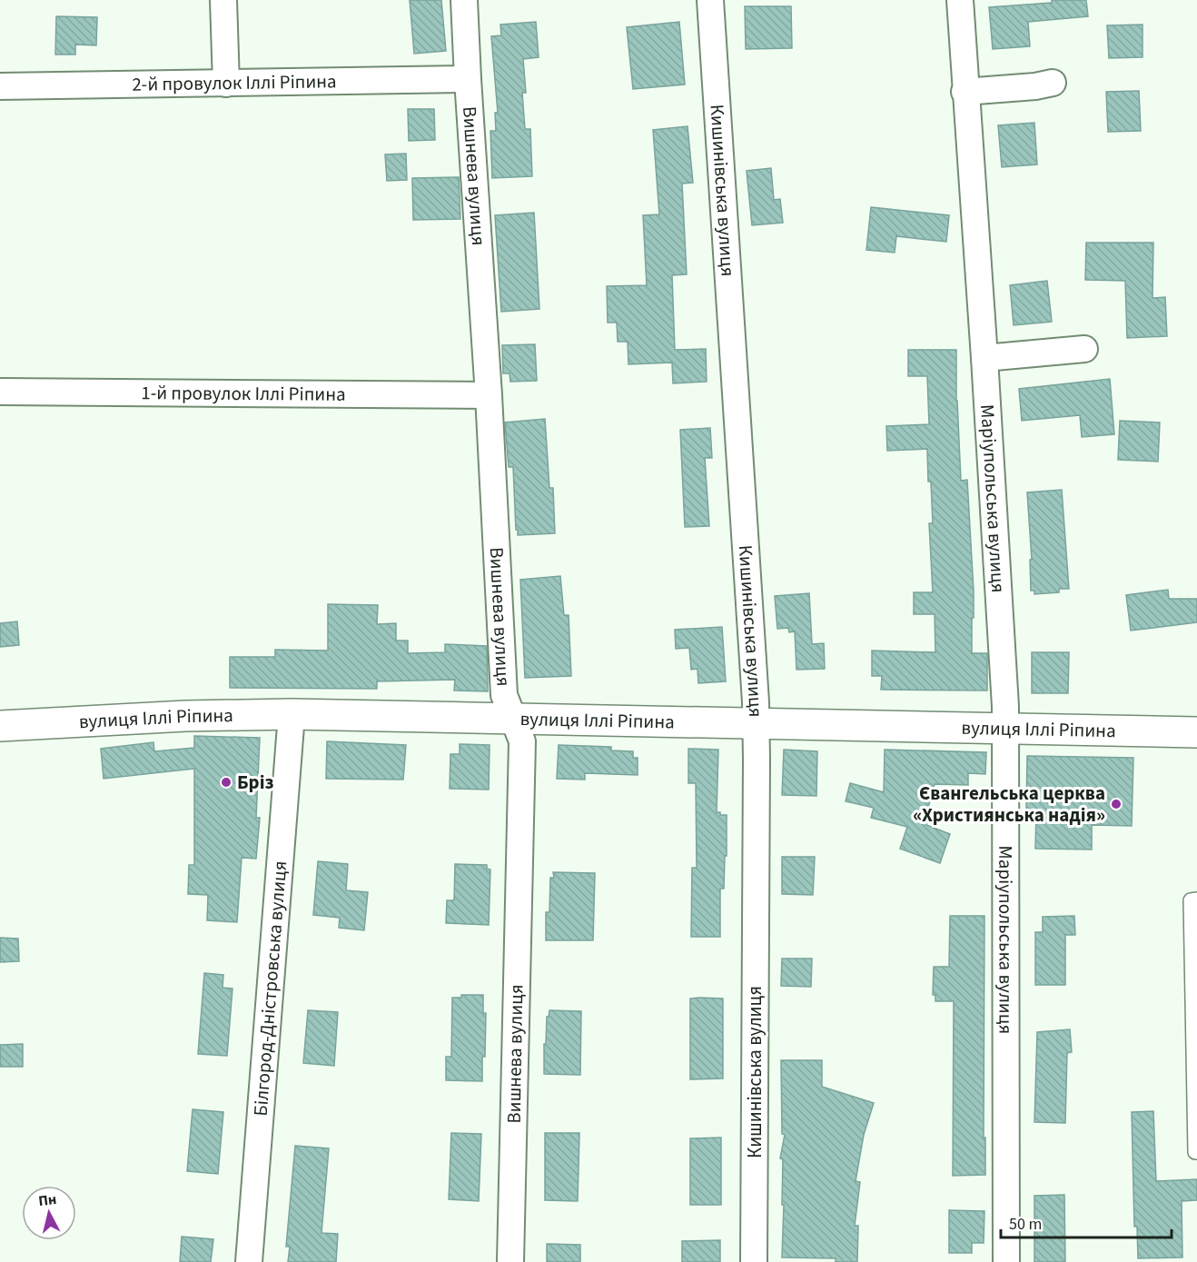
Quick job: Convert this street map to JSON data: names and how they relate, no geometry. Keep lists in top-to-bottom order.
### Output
{
  "streets": {
    "street": [
      "2-й провулок Іллі Ріпина",
      "Вишнева вулиця",
      "Кишинівська вулиця",
      "1-й провулок Іллі Ріпина",
      "Маріупольська вулиця",
      "вулиця Іллі Ріпина",
      "Білгород-Дністровська вулиця"
    ]
  },
  "crossings": [
    ["2-й провулок Іллі Ріпина", "Вишнева вулиця"],
    ["Вишнева вулиця", "1-й провулок Іллі Ріпина"],
    ["Вишнева вулиця", "вулиця Іллі Ріпина"],
    ["Кишинівська вулиця", "вулиця Іллі Ріпина"],
    ["Маріупольська вулиця", "вулиця Іллі Ріпина"],
    ["вулиця Іллі Ріпина", "Білгород-Дністровська вулиця"]
  ],
  "places": ["Бріз", "Євангельська церква «Християнська надія»"],
  "scale_bar": "50 m",
  "north": "top"
}
